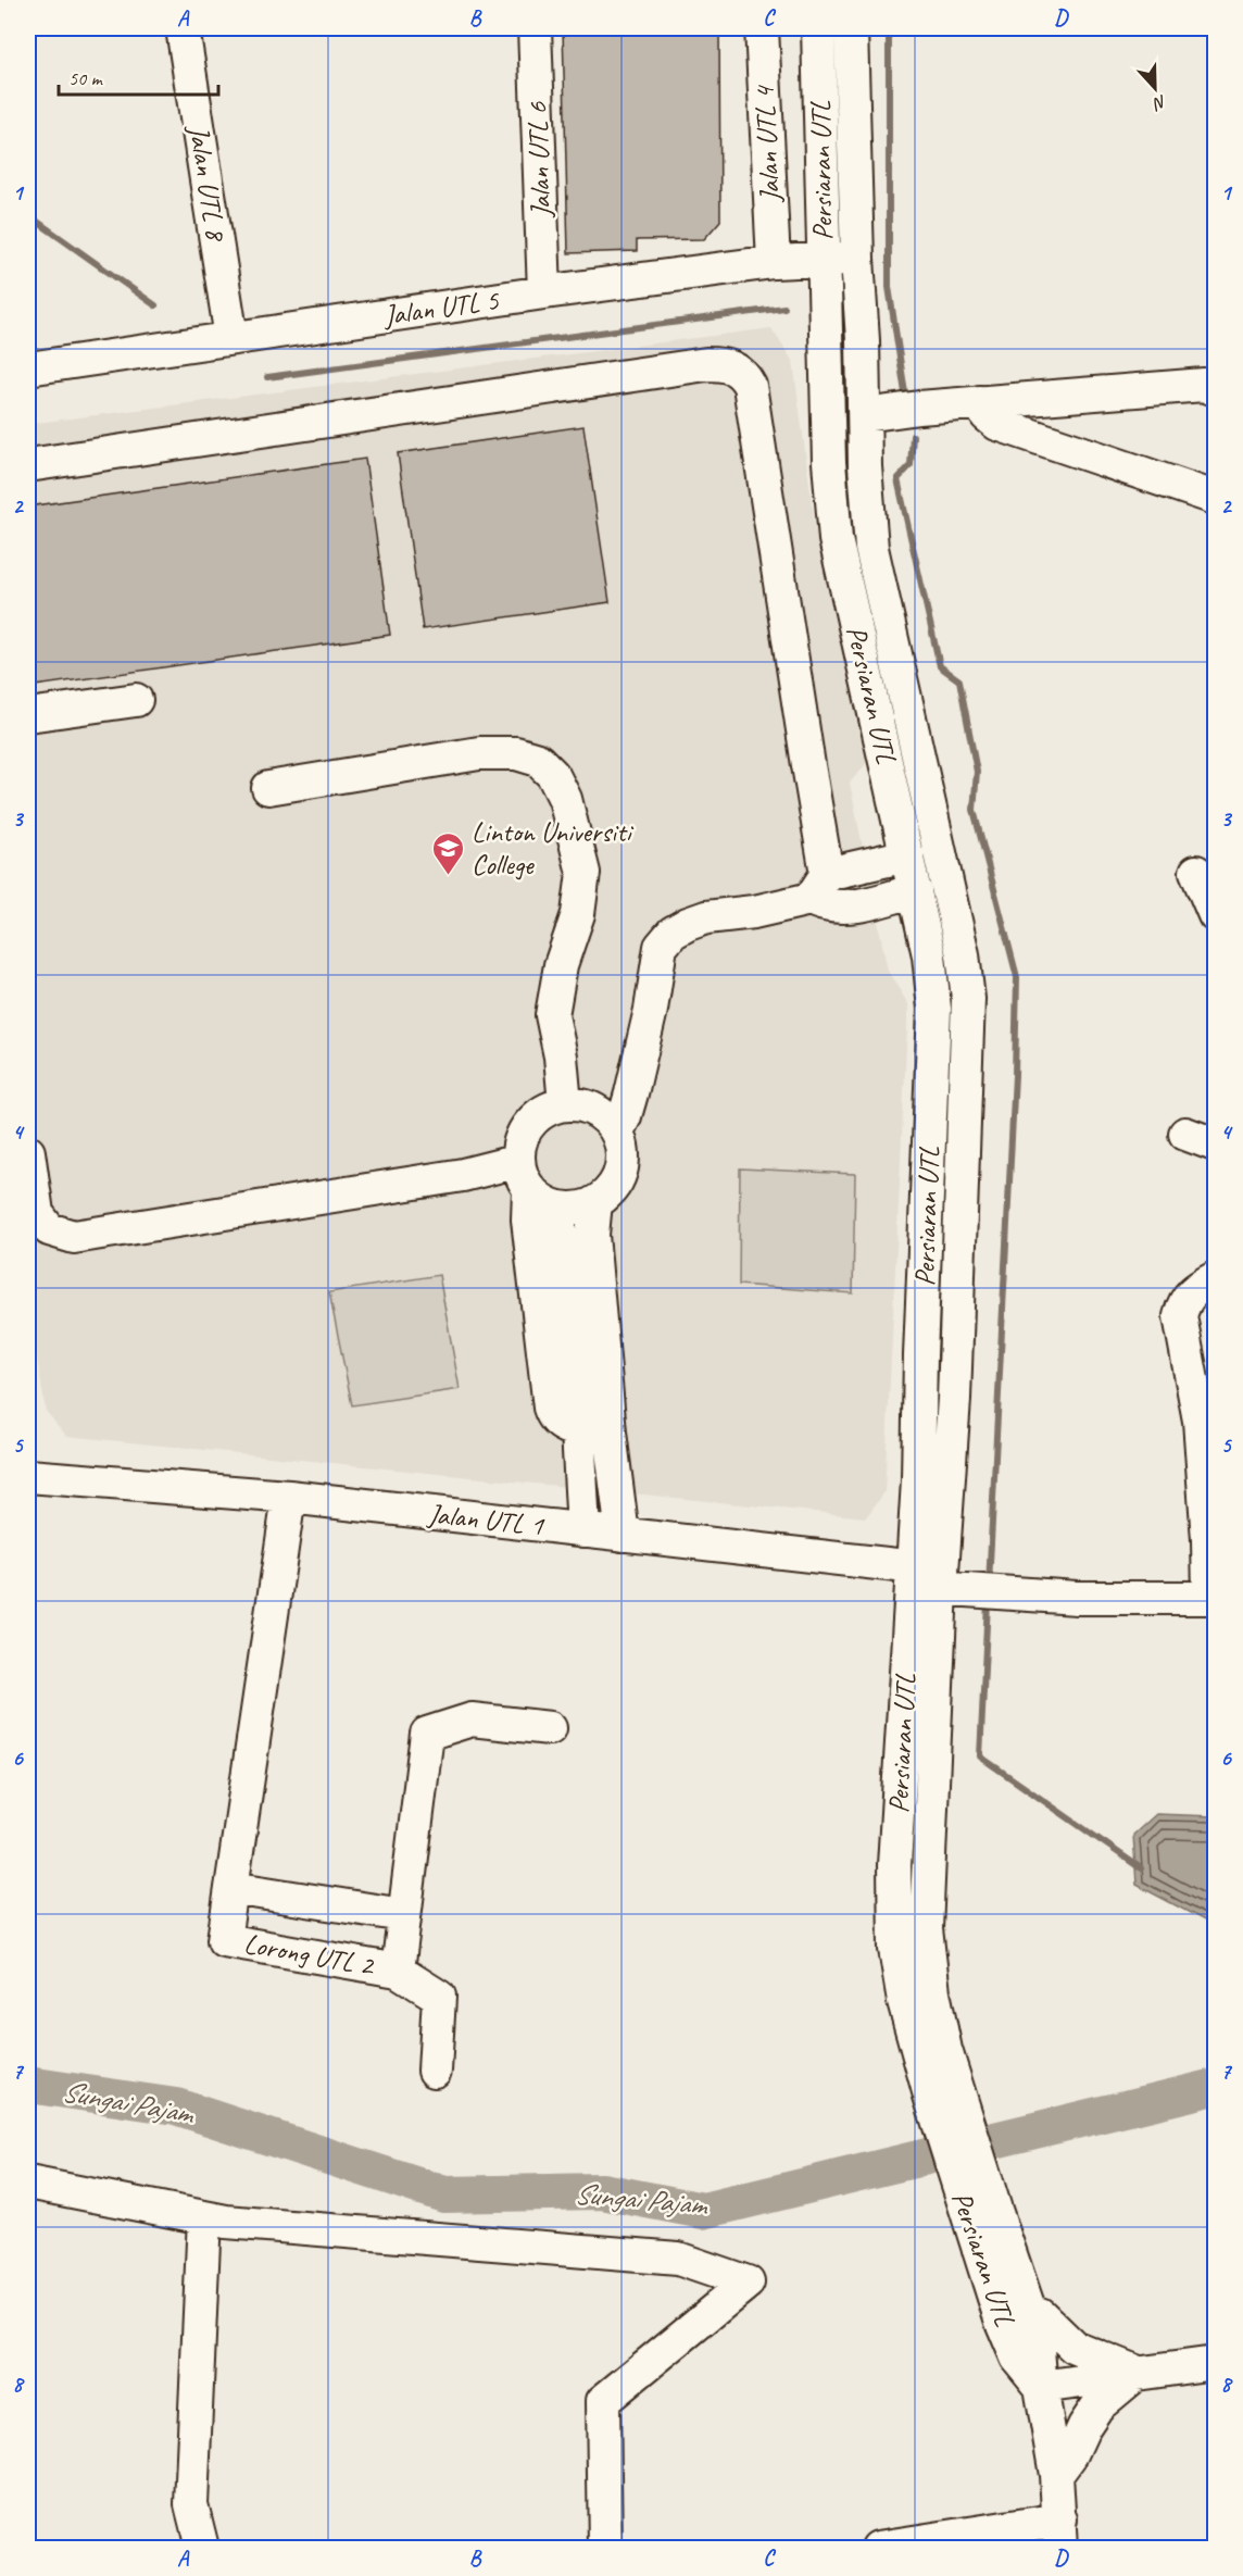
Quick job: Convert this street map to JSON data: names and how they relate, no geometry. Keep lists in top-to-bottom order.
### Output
{
  "streets": {
    "street": [
      "Jalan UTL 4",
      "Jalan UTL 6",
      "Persiaran UTL",
      "Jalan UTL 8",
      "Jalan UTL 5",
      "Jalan UTL 1",
      "Lorong UTL 2"
    ]
  },
  "crossings": [
    ["Jalan UTL 4", "Jalan UTL 5"],
    ["Jalan UTL 6", "Jalan UTL 5"],
    ["Persiaran UTL", "Jalan UTL 5"],
    ["Persiaran UTL", "Jalan UTL 1"],
    ["Jalan UTL 8", "Jalan UTL 5"],
    ["Jalan UTL 1", "Lorong UTL 2"]
  ],
  "water": ["Sungai Pajam"],
  "places": {
    "school or university": ["Linton Universiti College"]
  },
  "scale_bar": "50 m",
  "north": "bottom",
  "grid": {
    "columns": [
      "A",
      "B",
      "C",
      "D"
    ],
    "rows": [
      "1",
      "2",
      "3",
      "4",
      "5",
      "6",
      "7",
      "8"
    ]
  }
}
